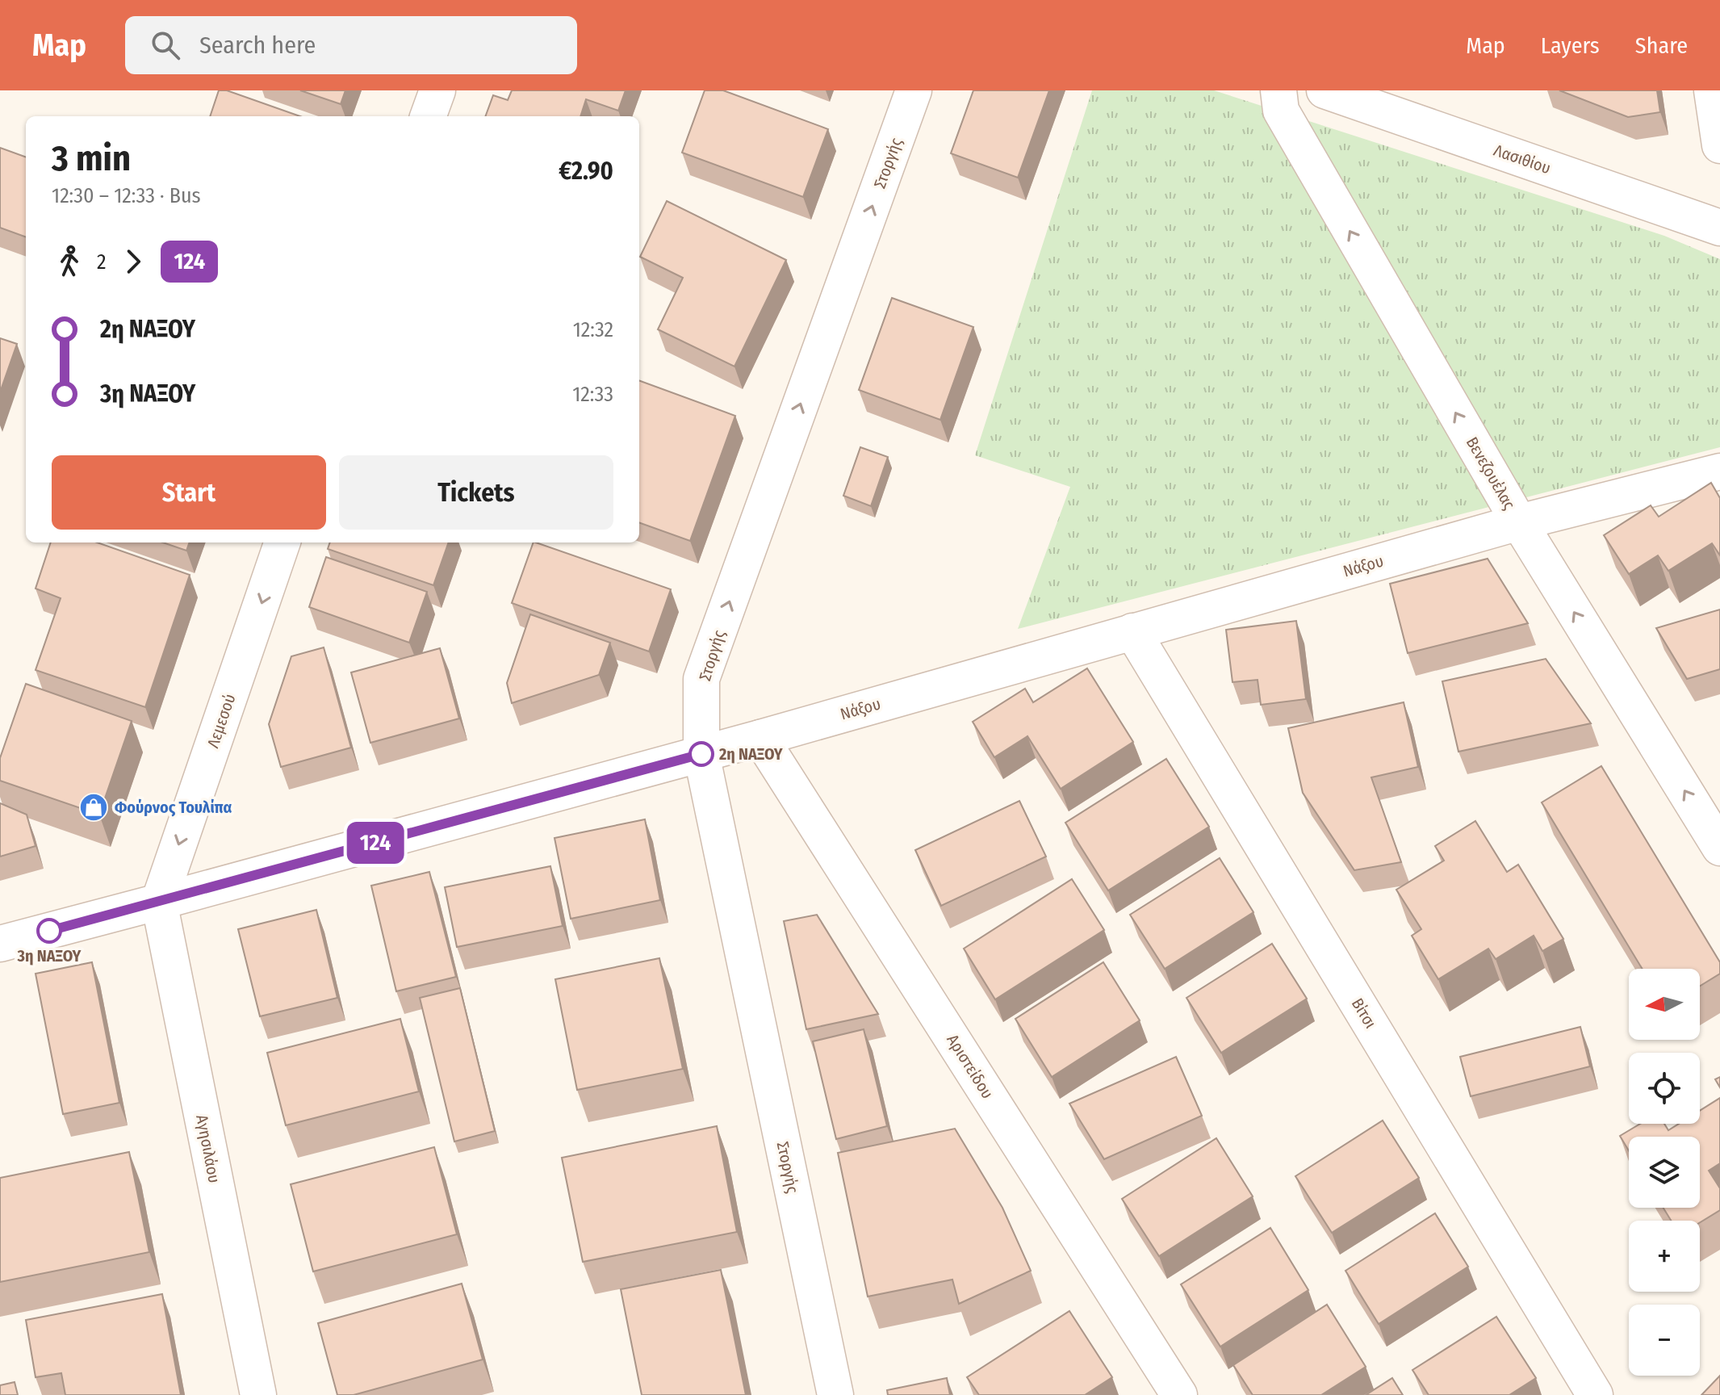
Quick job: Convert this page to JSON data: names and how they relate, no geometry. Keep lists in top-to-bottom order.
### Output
{
  "streets": {
    "street": [
      "Λασιθίου",
      "Στοργής",
      "Βενεζουέλας",
      "Νάξου",
      "Λεμεσού",
      "Βίτσι",
      "Αριστείδου",
      "Αγησιλάου"
    ]
  },
  "crossings": [
    ["Στοργής", "Νάξου"],
    ["Βενεζουέλας", "Νάξου"],
    ["Νάξου", "Λεμεσού"],
    ["Νάξου", "Βίτσι"],
    ["Νάξου", "Αριστείδου"],
    ["Νάξου", "Αγησιλάου"],
    ["Λεμεσού", "Αγησιλάου"]
  ],
  "one_way": ["Στοργής", "Βενεζουέλας", "Λεμεσού"],
  "places": {
    "other": ["2η ΝΑΞΟΥ", "3η ΝΑΞΟΥ"],
    "shop": ["Φούρνος Τουλίπα"]
  },
  "lines": ["bus line 124"],
  "north": "left",
  "page": {
    "header": "Map",
    "search": "Search here",
    "nav": ["Map", "Layers", "Share"],
    "on_map": "124",
    "heading": ["3 min", "12:30 – 12:33 · Bus", "€2.90"],
    "legs": ["2", "124"],
    "list": [
      {
        "name": "2η ΝΑΞΟΥ",
        "value": "12:32"
      },
      {
        "name": "3η ΝΑΞΟΥ",
        "value": "12:33"
      }
    ],
    "buttons": ["Start", "Tickets"],
    "map_buttons": ["+", "−"]
  }
}
